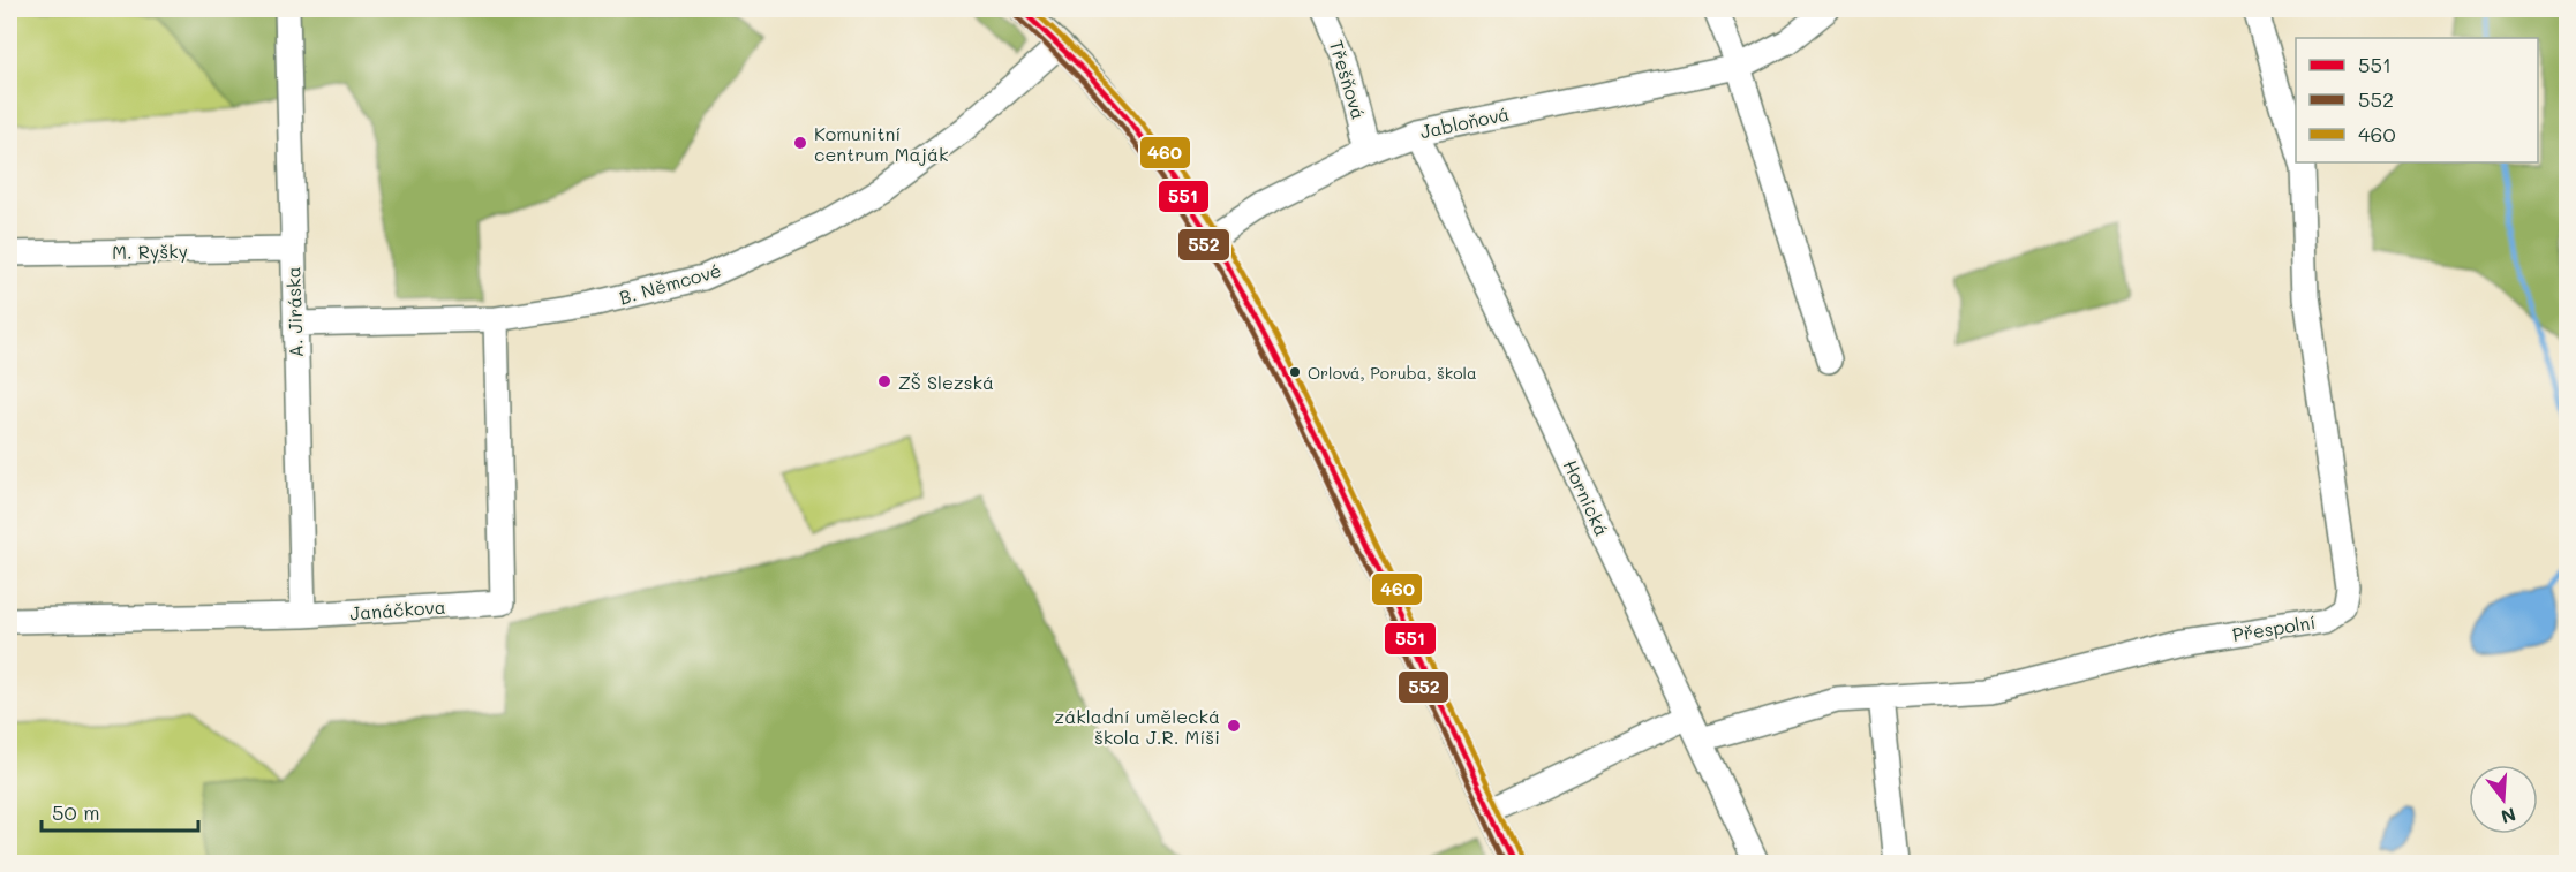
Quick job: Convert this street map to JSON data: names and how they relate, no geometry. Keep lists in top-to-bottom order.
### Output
{
  "streets": {
    "street": [
      "Třešňová",
      "Jabloňová",
      "M. Ryšky",
      "B. Němcové",
      "A. Jiráska",
      "Hornická",
      "Janáčkova",
      "Přespolní"
    ]
  },
  "crossings": [
    ["Třešňová", "Jabloňová"],
    ["Jabloňová", "Hornická"],
    ["M. Ryšky", "A. Jiráska"],
    ["B. Němcové", "A. Jiráska"],
    ["B. Němcové", "Janáčkova"],
    ["A. Jiráska", "Janáčkova"],
    ["Hornická", "Přespolní"]
  ],
  "places": [
    "Komunitní centrum Maják",
    "Orlová, Poruba, škola",
    "ZŠ Slezská",
    "základní umělecká škola J.R. Míši"
  ],
  "lines": ["transit line 551", "transit line 460", "transit line 552"],
  "legend": ["551", "552", "460"],
  "scale_bar": "50 m",
  "north": "bottom"
}
